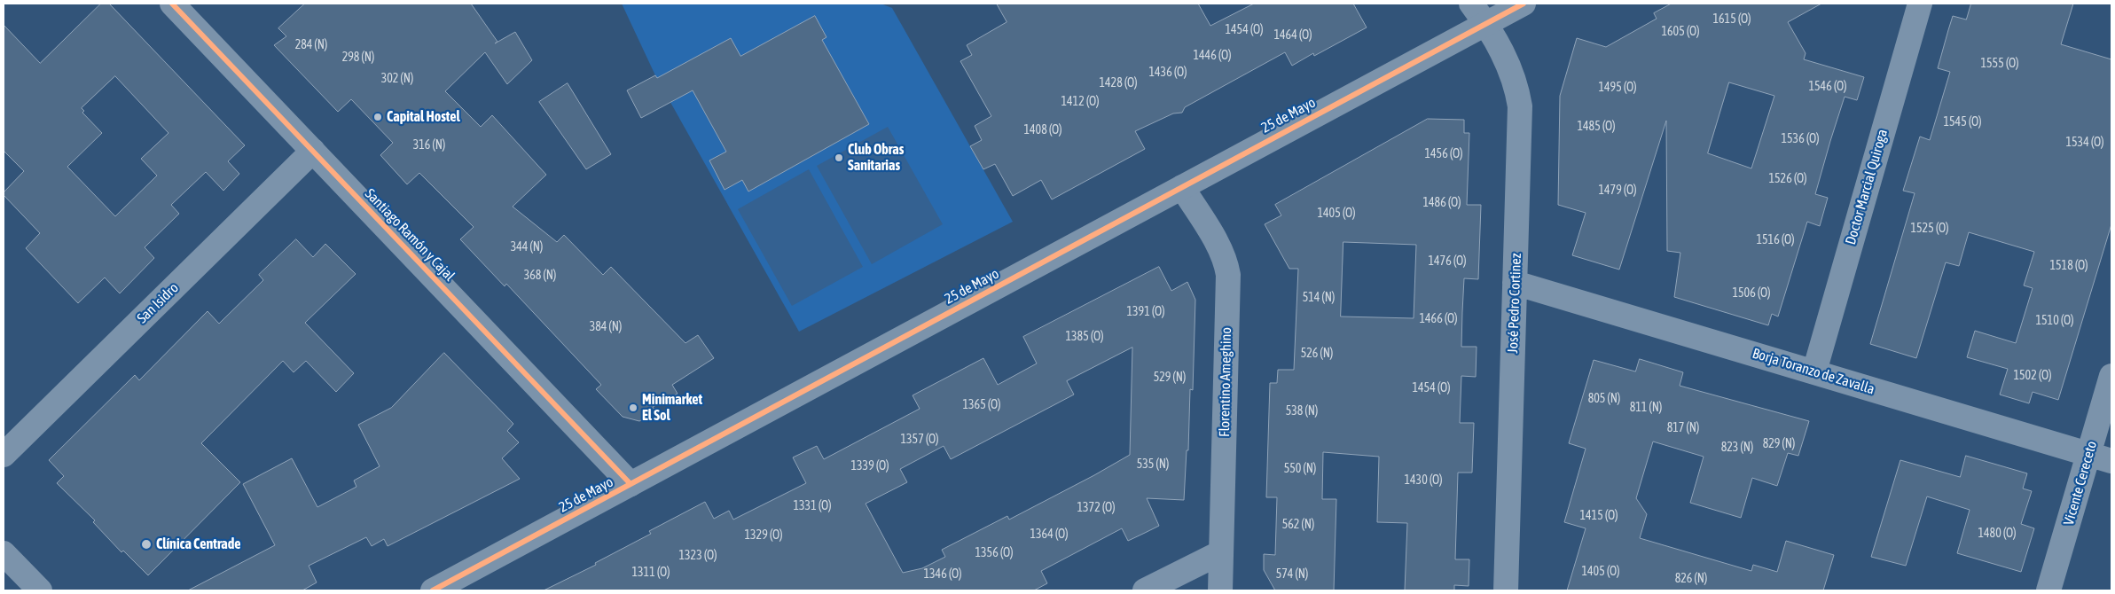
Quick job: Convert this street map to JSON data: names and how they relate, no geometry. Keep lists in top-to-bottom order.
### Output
{
  "streets": {
    "street": [
      "25 de Mayo",
      "Doctor Marcial Quiroga",
      "Santiago Ramón y Cajal",
      "San Isidro",
      "José Pedro Cortinez",
      "Borja Toranzo de Zavalla",
      "Florentino Ameghino",
      "Vicente Cereceto"
    ]
  },
  "crossings": [
    ["25 de Mayo", "Santiago Ramón y Cajal"],
    ["25 de Mayo", "José Pedro Cortinez"],
    ["25 de Mayo", "Florentino Ameghino"],
    ["Doctor Marcial Quiroga", "Borja Toranzo de Zavalla"],
    ["Santiago Ramón y Cajal", "San Isidro"],
    ["José Pedro Cortinez", "Borja Toranzo de Zavalla"],
    ["Borja Toranzo de Zavalla", "Vicente Cereceto"]
  ],
  "places": [
    "Capital Hostel",
    "Club Obras Sanitarias",
    "Minimarket El Sol",
    "Clínica Centrade"
  ],
  "house_numbers": [
    "1615 (O)",
    "1454 (O)",
    "1605 (O)",
    "1464 (O)",
    "284 (N)",
    "1446 (O)",
    "298 (N)",
    "1555 (O)",
    "1436 (O)",
    "302 (N)",
    "1428 (O)",
    "1546 (O)",
    "1495 (O)",
    "1412 (O)",
    "1545 (O)",
    "1485 (O)",
    "1408 (O)",
    "1536 (O)",
    "1534 (O)",
    "316 (N)",
    "1456 (O)",
    "1526 (O)",
    "1479 (O)",
    "1486 (O)",
    "1405 (O)",
    "1525 (O)",
    "1516 (O)",
    "344 (N)",
    "1476 (O)",
    "1518 (O)",
    "368 (N)",
    "1506 (O)",
    "514 (N)",
    "1391 (O)",
    "1466 (O)",
    "1510 (O)",
    "384 (N)",
    "1385 (O)",
    "526 (N)",
    "1502 (O)",
    "529 (N)",
    "1454 (O)",
    "805 (N)",
    "1365 (O)",
    "811 (N)",
    "538 (N)",
    "817 (N)",
    "1357 (O)",
    "829 (N)",
    "823 (N)",
    "535 (N)",
    "1339 (O)",
    "550 (N)",
    "1430 (O)",
    "1331 (O)",
    "1372 (O)",
    "1415 (O)",
    "562 (N)",
    "1480 (O)",
    "1364 (O)",
    "1329 (O)",
    "1356 (O)",
    "1323 (O)",
    "1405 (O)",
    "1311 (O)",
    "1346 (O)",
    "574 (N)",
    "826 (N)"
  ]
}
